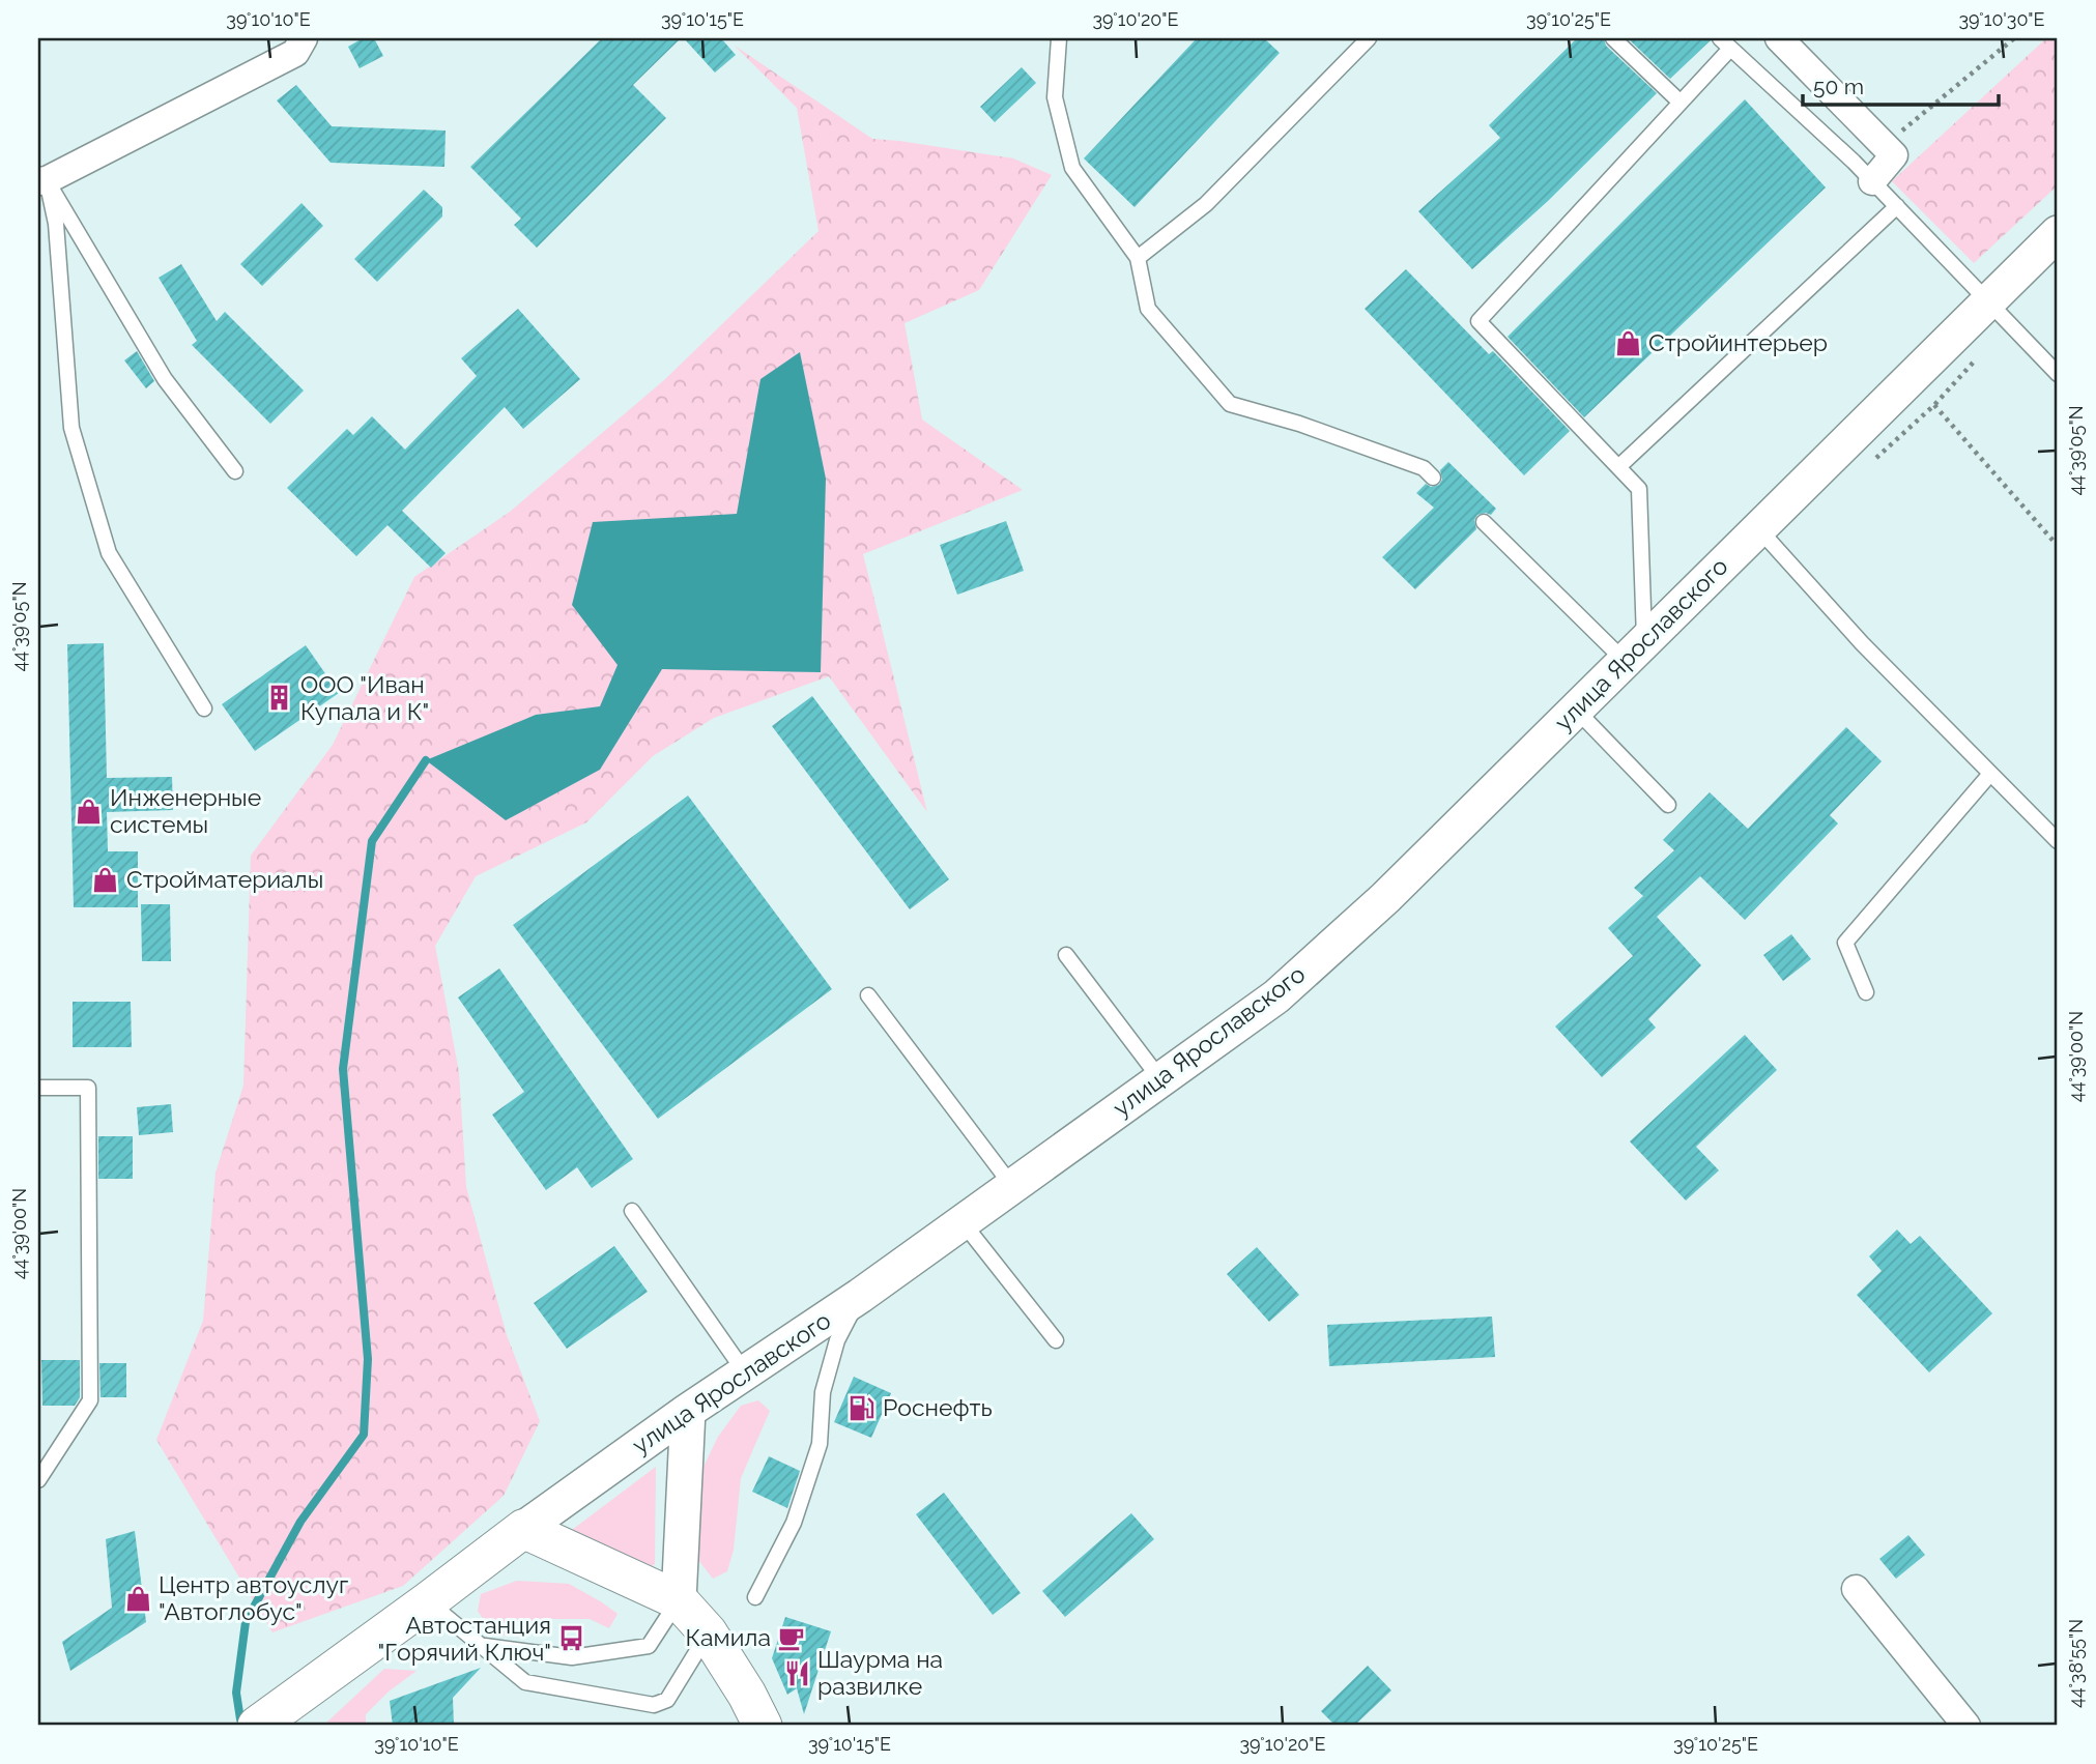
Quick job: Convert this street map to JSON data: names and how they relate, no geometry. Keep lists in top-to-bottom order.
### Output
{
  "streets": {
    "main road": ["улица Ярославского"]
  },
  "places": {
    "shop": [
      "Стройинтерьер",
      "Инженерные системы",
      "Стройматериалы",
      "Центр автоуслуг \"Автоглобус\""
    ],
    "building": ["ООО \"Иван Купала и К\""],
    "fuel station": ["Роснефть"],
    "cafe": ["Камила"],
    "bus stop": ["Автостанция \"Горячий Ключ\""],
    "restaurant": ["Шаурма на развилке"]
  },
  "scale_bar": "50 m",
  "coordinates": [
    "39°10'10\"E",
    "39°10'15\"E",
    "39°10'20\"E",
    "39°10'25\"E",
    "39°10'30\"E",
    "44°39'05\"N",
    "44°39'00\"N",
    "44°38'55\"N"
  ]
}
